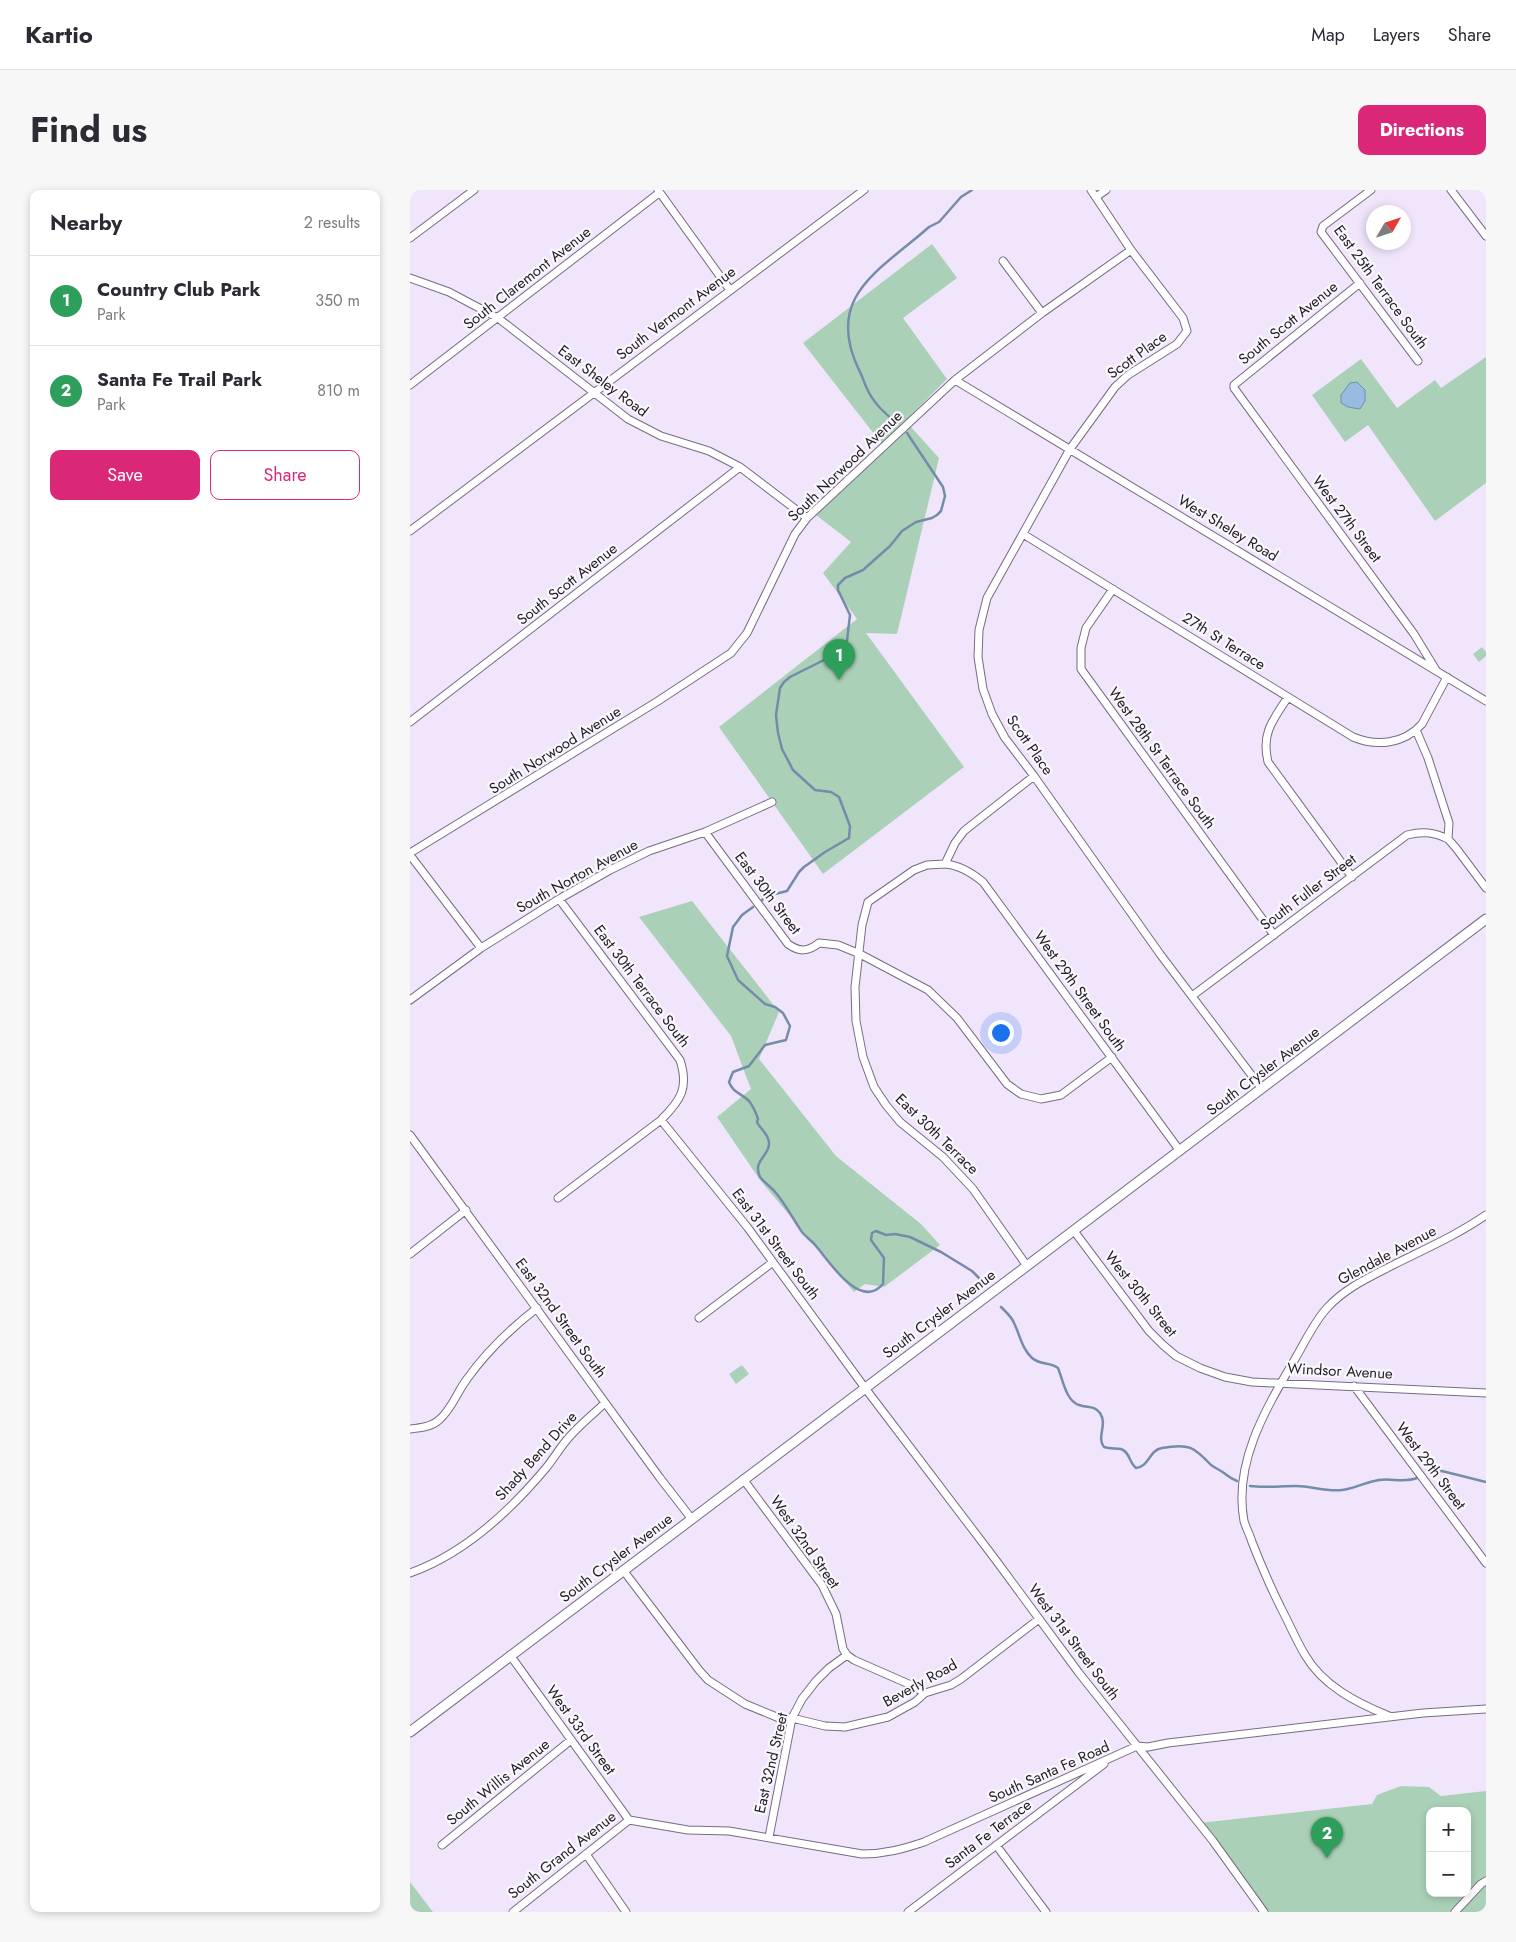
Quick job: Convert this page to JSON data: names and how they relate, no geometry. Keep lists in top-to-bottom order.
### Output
{
  "streets": {
    "main road": ["South Crysler Avenue"],
    "street": [
      "South Claremont Avenue",
      "East 25th Terrace South",
      "South Vermont Avenue",
      "South Scott Avenue",
      "Scott Place",
      "East Sheley Road",
      "South Norwood Avenue",
      "West 27th Street",
      "West Sheley Road",
      "27th St Terrace",
      "West 28th St Terrace South",
      "South Norton Avenue",
      "South Fuller Street",
      "East 30th Street",
      "East 30th Terrace South",
      "West 29th Street South",
      "East 30th Terrace",
      "East 31st Street South",
      "Glendale Avenue",
      "West 30th Street",
      "East 32nd Street South",
      "Windsor Avenue",
      "Shady Bend Drive",
      "West 29th Street",
      "West 32nd Street",
      "West 31st Street South",
      "Beverly Road",
      "West 33rd Street",
      "East 32nd Street",
      "South Santa Fe Road",
      "South Willis Avenue",
      "Santa Fe Terrace",
      "South Grand Avenue"
    ]
  },
  "crossings": [
    ["South Claremont Avenue", "East Sheley Road"],
    ["East 25th Terrace South", "South Scott Avenue"],
    ["South Vermont Avenue", "East Sheley Road"],
    ["South Scott Avenue", "East Sheley Road"],
    ["South Scott Avenue", "West 27th Street"],
    ["Scott Place", "South Norwood Avenue"],
    ["Scott Place", "West Sheley Road"],
    ["Scott Place", "27th St Terrace"],
    ["Scott Place", "South Fuller Street"],
    ["Scott Place", "South Crysler Avenue"],
    ["East Sheley Road", "South Norwood Avenue"],
    ["South Norwood Avenue", "West Sheley Road"],
    ["West 27th Street", "West Sheley Road"],
    ["27th St Terrace", "West 28th St Terrace South"],
    ["West 28th St Terrace South", "South Fuller Street"],
    ["South Norton Avenue", "East 30th Street"],
    ["South Norton Avenue", "East 30th Terrace South"],
    ["East 30th Street", "East 30th Terrace"],
    ["East 30th Terrace South", "East 31st Street South"],
    ["West 29th Street South", "South Crysler Avenue"],
    ["West 29th Street South", "East 30th Terrace"],
    ["South Crysler Avenue", "East 30th Terrace"],
    ["South Crysler Avenue", "East 31st Street South"],
    ["South Crysler Avenue", "West 30th Street"],
    ["South Crysler Avenue", "East 32nd Street South"],
    ["South Crysler Avenue", "West 32nd Street"],
    ["South Crysler Avenue", "West 31st Street South"],
    ["South Crysler Avenue", "Beverly Road"],
    ["South Crysler Avenue", "West 33rd Street"],
    ["East 31st Street South", "West 31st Street South"],
    ["Glendale Avenue", "Windsor Avenue"],
    ["Glendale Avenue", "South Santa Fe Road"],
    ["West 30th Street", "Windsor Avenue"],
    ["East 32nd Street South", "Shady Bend Drive"],
    ["Windsor Avenue", "West 29th Street"],
    ["West 32nd Street", "East 32nd Street"],
    ["West 31st Street South", "Beverly Road"],
    ["West 31st Street South", "South Santa Fe Road"],
    ["Beverly Road", "East 32nd Street"],
    ["West 33rd Street", "South Santa Fe Road"],
    ["West 33rd Street", "South Willis Avenue"],
    ["West 33rd Street", "South Grand Avenue"],
    ["East 32nd Street", "South Santa Fe Road"],
    ["South Santa Fe Road", "Santa Fe Terrace"],
    ["South Santa Fe Road", "South Grand Avenue"]
  ],
  "north": "top right",
  "page": {
    "header": "Kartio",
    "nav": ["Map", "Layers", "Share"],
    "title": "Find us",
    "buttons": [
      "Directions",
      ["Save", "Share"]
    ],
    "heading": ["Nearby", "2 results"],
    "list": [
      {
        "mark": "1",
        "name": "Country Club Park",
        "note": "Park",
        "value": "350 m"
      },
      {
        "mark": "2",
        "name": "Santa Fe Trail Park",
        "note": "Park",
        "value": "810 m"
      }
    ],
    "pins": ["1", "2"],
    "map_buttons": ["+", "−"]
  }
}
